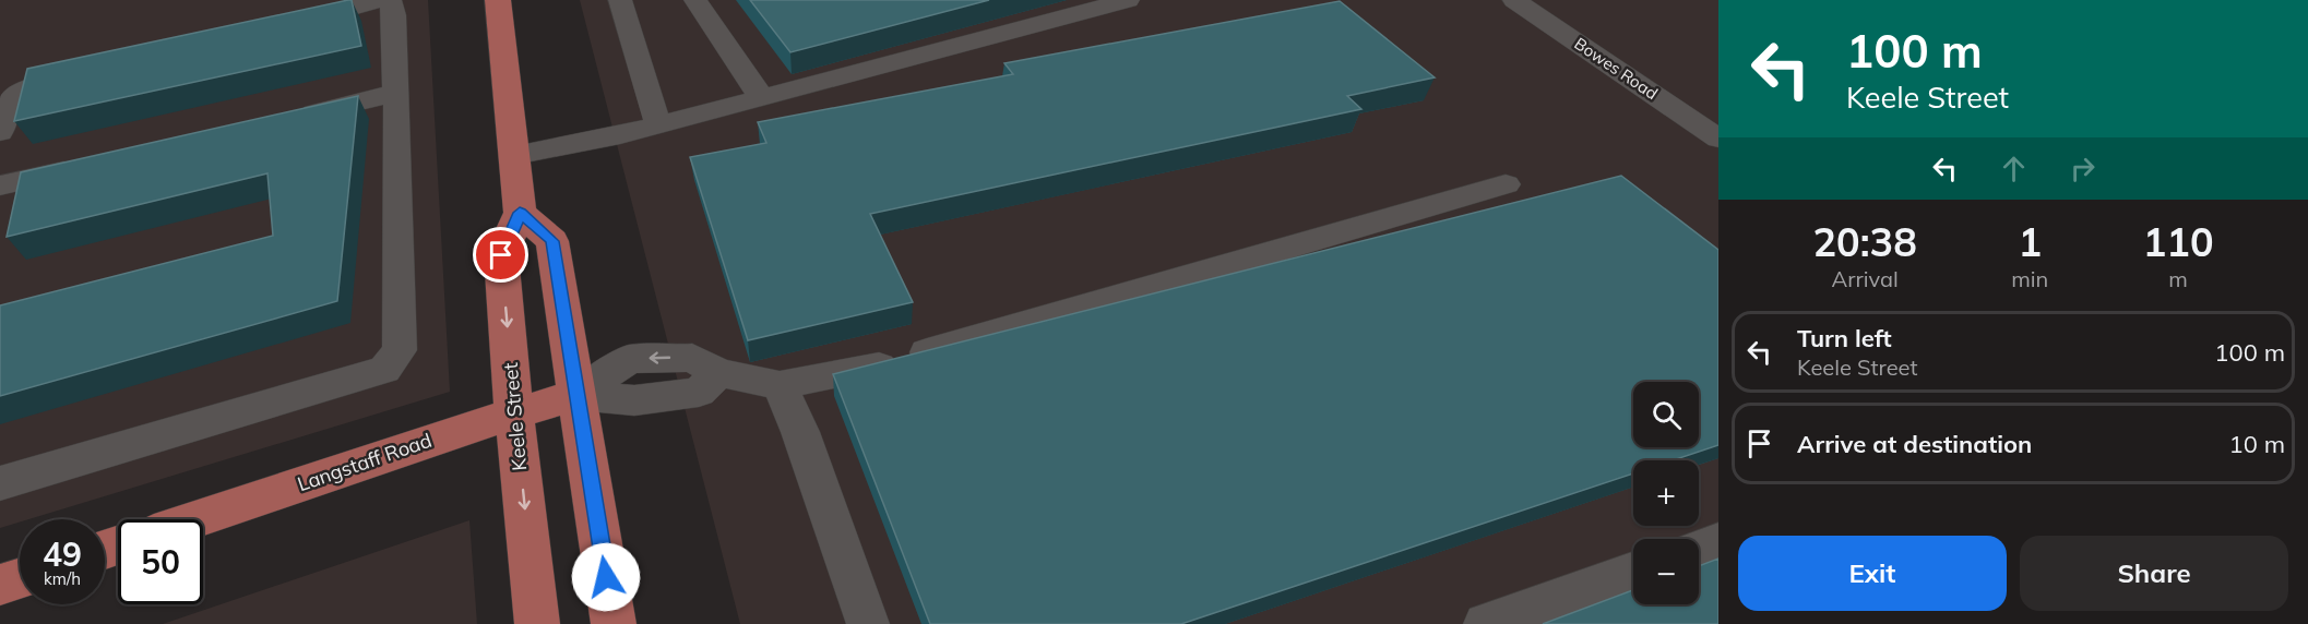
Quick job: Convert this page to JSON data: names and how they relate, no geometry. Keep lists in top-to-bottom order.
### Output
{
  "streets": {
    "main road": ["Keele Street", "Langstaff Road"],
    "street": ["Bowes Road"]
  },
  "crossings": [
    ["Keele Street", "Langstaff Road"]
  ],
  "page": {
    "turn": ["100 m", "Keele Street"],
    "eta": [
      "20:38",
      "Arrival",
      "1",
      "min",
      "110",
      "m"
    ],
    "list": [
      {
        "name": "Turn left",
        "note": "Keele Street",
        "value": "100 m"
      },
      {
        "name": "Arrive at destination",
        "value": "10 m"
      }
    ],
    "map_buttons": ["+", "−"],
    "speed": "49 km/h",
    "limit": "50",
    "buttons": ["Exit", "Share"]
  }
}
